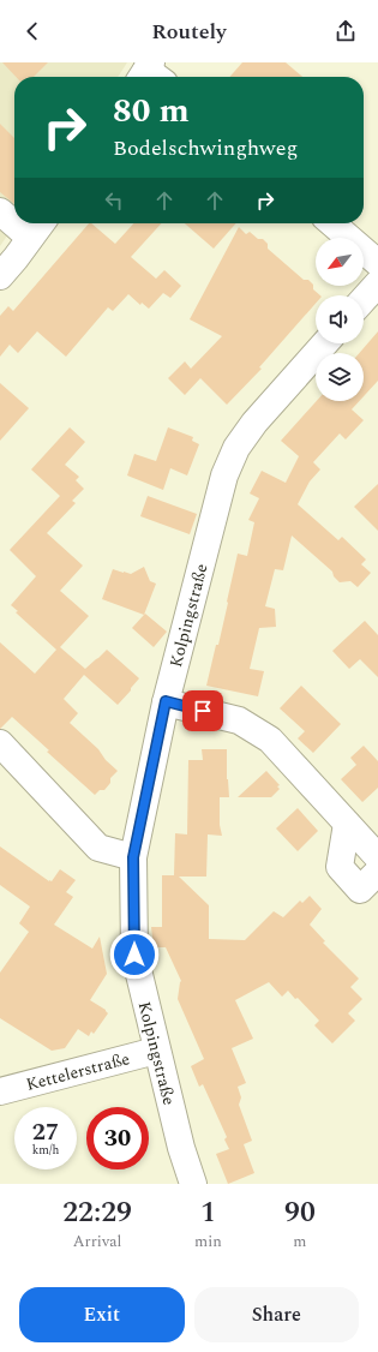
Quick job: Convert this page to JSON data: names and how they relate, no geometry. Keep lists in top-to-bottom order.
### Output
{
  "streets": {
    "street": ["Kolpingstraße", "Kettelerstraße"]
  },
  "crossings": [
    ["Kolpingstraße", "Kettelerstraße"]
  ],
  "north": "bottom left",
  "page": {
    "header": "Routely",
    "turn": ["80 m", "Bodelschwinghweg"],
    "speed": "27 km/h",
    "limit": "30",
    "eta": [
      "22:29",
      "Arrival",
      "1",
      "min",
      "90",
      "m"
    ],
    "buttons": ["Exit", "Share"]
  }
}
